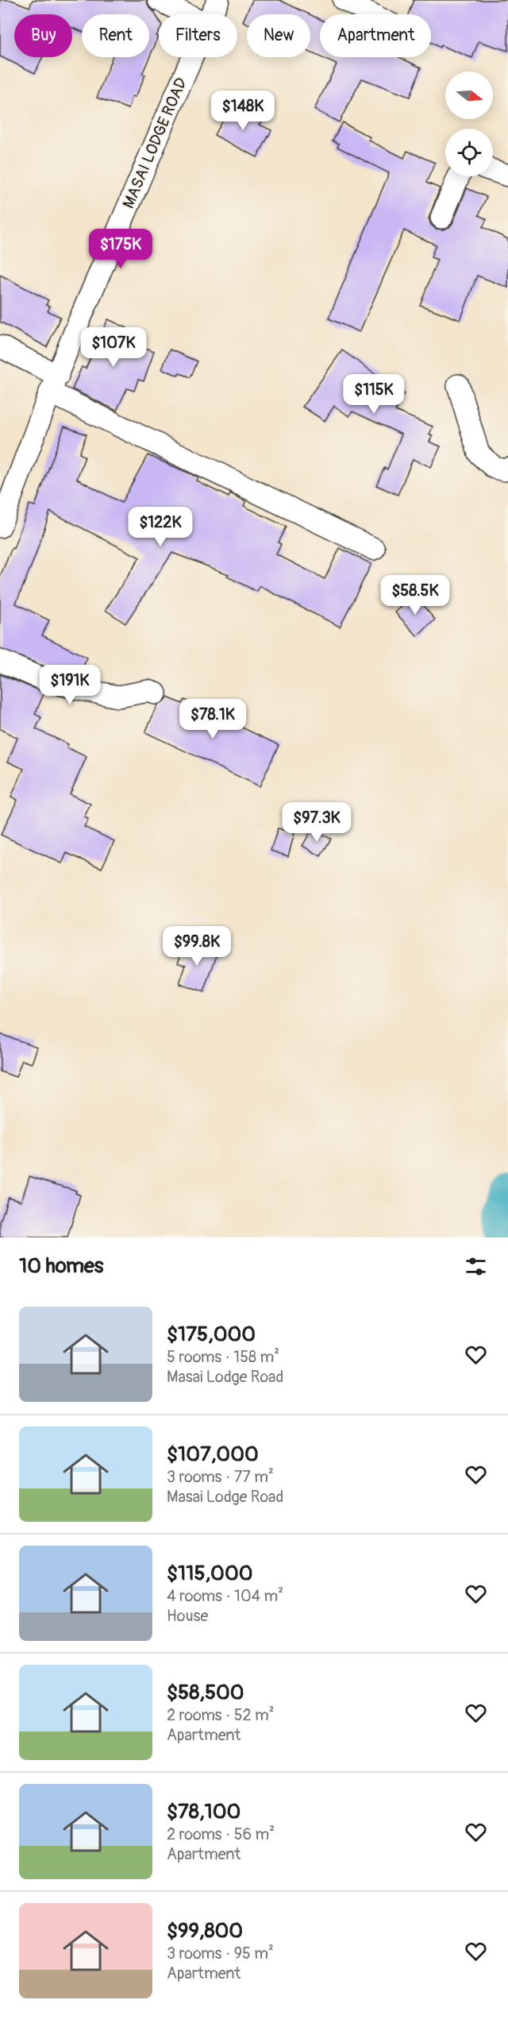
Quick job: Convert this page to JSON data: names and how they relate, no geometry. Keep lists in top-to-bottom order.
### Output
{
  "streets": {
    "street": ["MASAI LODGE ROAD"]
  },
  "north": "right",
  "page": {
    "chip": [
      "Buy",
      "Rent",
      "Filters",
      "New",
      "Apartment"
    ],
    "price": [
      "$148K",
      "$175K",
      "$107K",
      "$115K",
      "$122K",
      "$58.5K",
      "$191K",
      "$78.1K",
      "$97.3K",
      "$99.8K"
    ],
    "heading": "10 homes",
    "list": [
      {
        "name": "$175,000",
        "note": "5 rooms · 158 m² · Masai Lodge Road"
      },
      {
        "name": "$107,000",
        "note": "3 rooms · 77 m² · Masai Lodge Road"
      },
      {
        "name": "$115,000",
        "note": "4 rooms · 104 m² · House"
      },
      {
        "name": "$58,500",
        "note": "2 rooms · 52 m² · Apartment"
      },
      {
        "name": "$78,100",
        "note": "2 rooms · 56 m² · Apartment"
      },
      {
        "name": "$99,800",
        "note": "3 rooms · 95 m² · Apartment"
      }
    ]
  }
}
